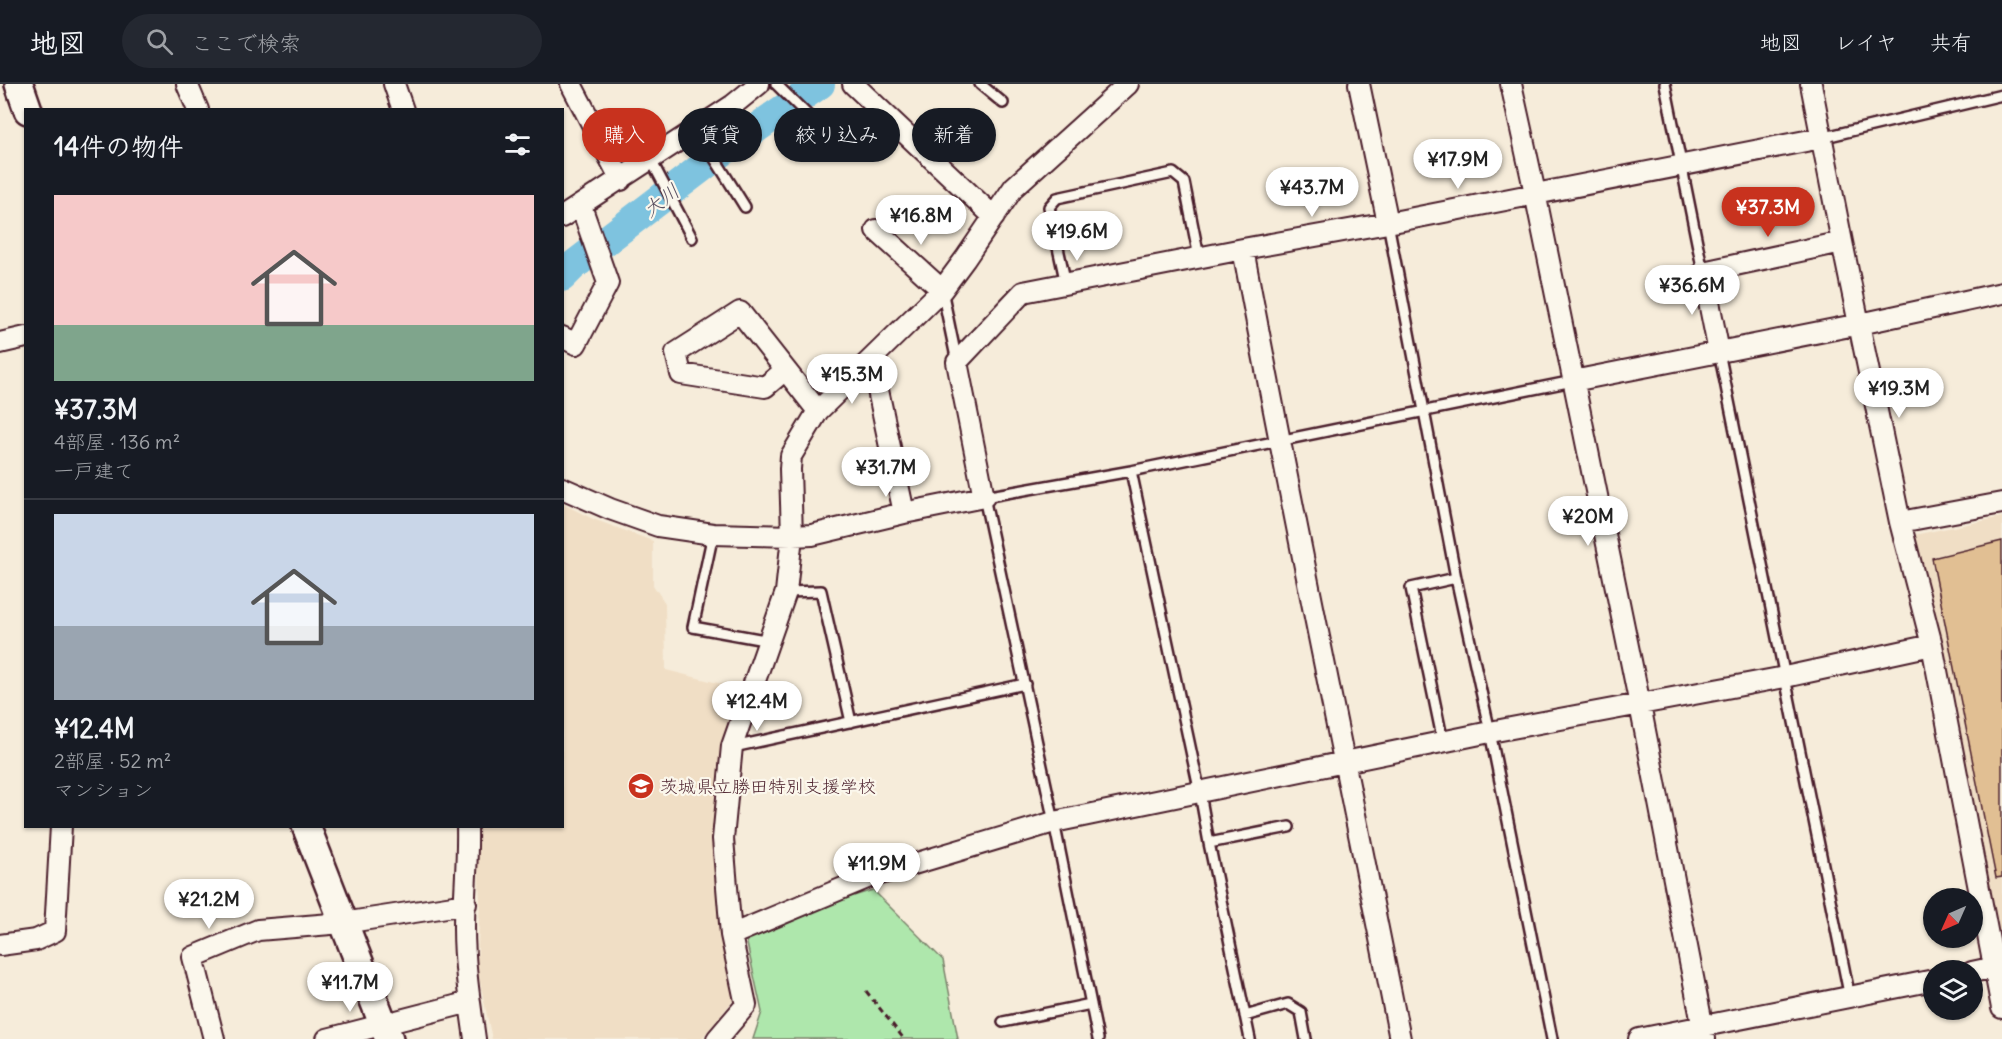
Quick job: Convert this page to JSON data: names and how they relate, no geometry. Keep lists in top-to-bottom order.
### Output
{
  "water": ["大川"],
  "places": {
    "school or university": ["茨城県立勝田特別支援学校"]
  },
  "north": "bottom left",
  "page": {
    "header": "地図",
    "search": "ここで検索",
    "nav": ["地図", "レイヤ", "共有"],
    "chip": [
      "購入",
      "賃貸",
      "絞り込み",
      "新着"
    ],
    "heading": "14件の物件",
    "price": [
      "¥17.9M",
      "¥43.7M",
      "¥37.3M",
      "¥16.8M",
      "¥19.6M",
      "¥36.6M",
      "¥15.3M",
      "¥19.3M",
      "¥31.7M",
      "¥20M",
      "¥12.4M",
      "¥11.9M",
      "¥21.2M",
      "¥11.7M"
    ],
    "list": [
      {
        "name": "¥37.3M",
        "note": "4部屋 · 136 m² · 一戸建て"
      },
      {
        "name": "¥12.4M",
        "note": "2部屋 · 52 m² · マンション"
      }
    ]
  }
}
